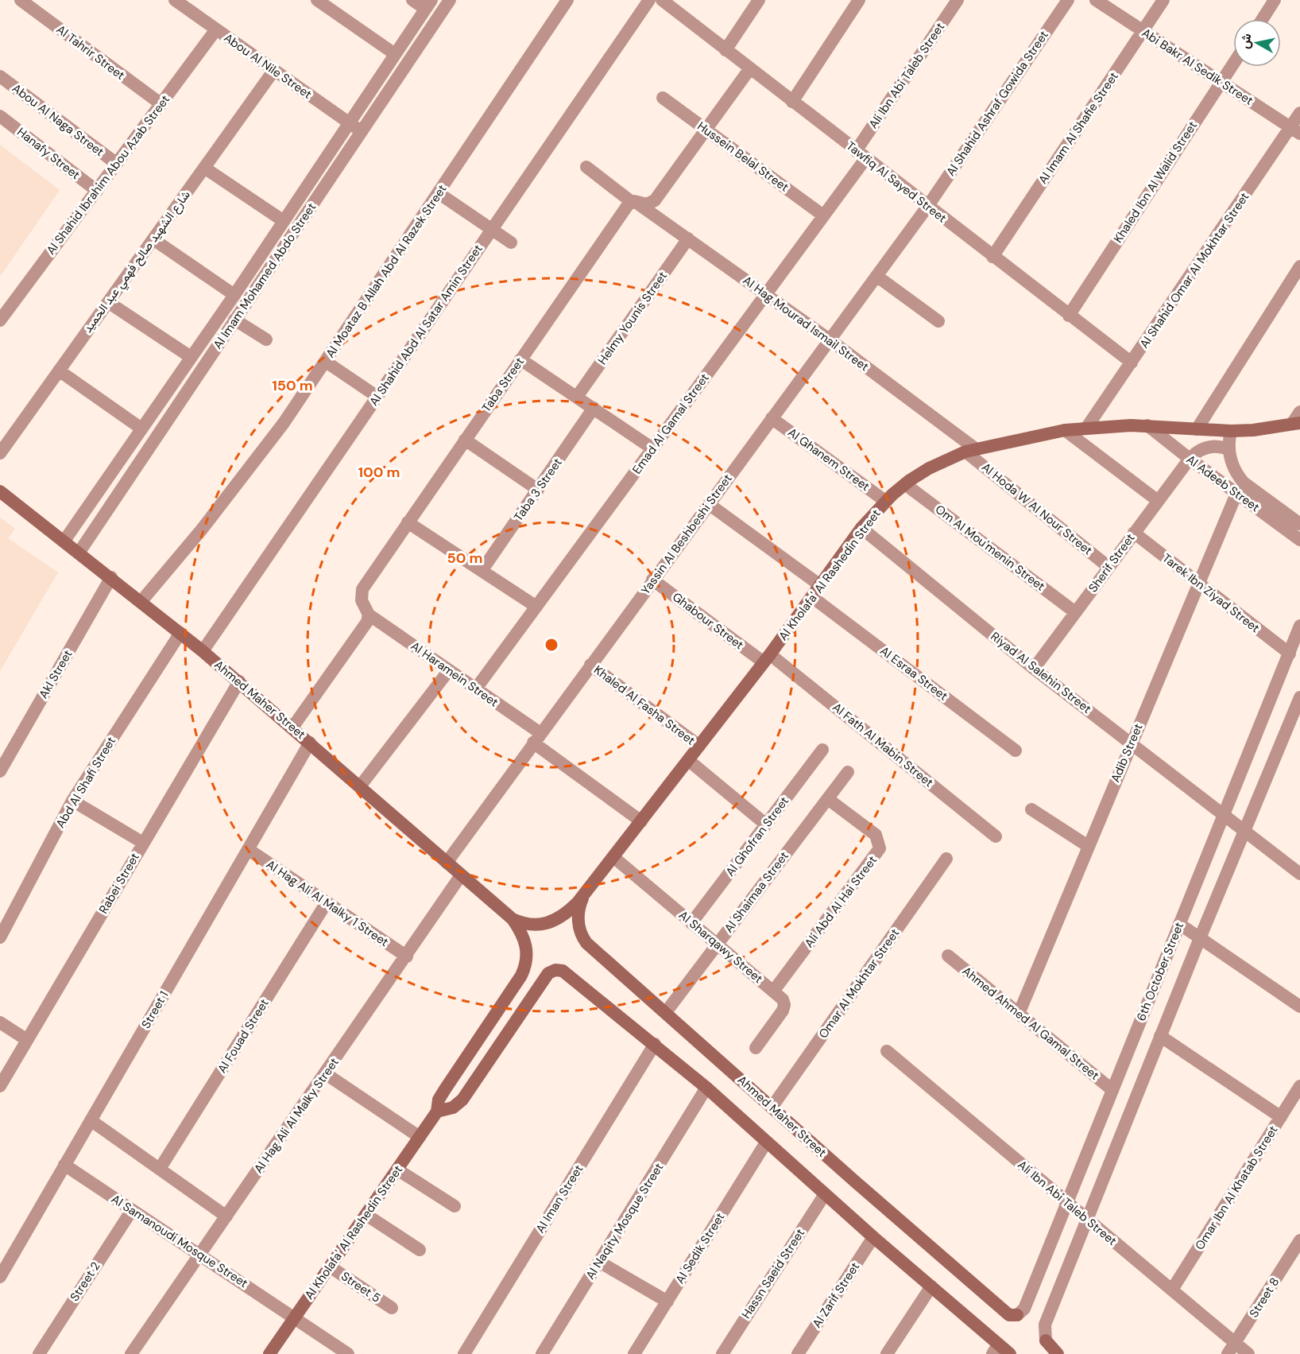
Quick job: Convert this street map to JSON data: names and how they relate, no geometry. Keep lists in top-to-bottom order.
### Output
{
  "streets": {
    "main road": ["Al Kholafa' Al Rashedin Street", "Ahmed Maher Street"],
    "street": [
      "Al Tahrir Street",
      "Abou Al Nile Street",
      "Abi Bakr Al Sedik Street",
      "Ali Ibn Abi Taleb Street",
      "Al Shahid Ashraf Gowida Street",
      "Abou Al Naga Street",
      "Al Imam Al Shafie Street",
      "Hanafy Street",
      "Hussein Belal Street",
      "Al Shahid Ibrahim Abou Azab Street",
      "Tawfiq Al Sayed Street",
      "Khaled Ibn Al Walid Street",
      "شارع الشهيد صالح فهمي عبد الحميد",
      "Al Shahid Omar Al Mokhtar Street",
      "Al Moataz B Allah Abd Al Razek Street",
      "Al Imam Mohamed Abdo Street",
      "Helmy Younis Street",
      "Al Hag Mourad Ismail Street",
      "Al Shahid Abd Al Satar Amin Street",
      "Taba Street",
      "Emad Al Gamal Street",
      "Al Ghanem Street",
      "Al Adeeb Street",
      "Taba 3 Street",
      "Al Hoda W Al Nour Street",
      "Yassin Al Beshbeshi Street",
      "Om Al Mou'menin Street",
      "Sherif Street",
      "Tarek Ibn Ziyad Street",
      "Ghabour Street",
      "Riyad Al Salehin Street",
      "Al Esraa Street",
      "Akl Street",
      "Al Haramein Street",
      "Khaled Al Fasha Street",
      "Al Fath Al Mabin Street",
      "Adib Street",
      "Abd Al Shafi Street",
      "Al Ghofran Street",
      "Rabei Street",
      "Al Shaimaa Street",
      "Ali Abd Al Hai Street",
      "Al Hag Ali Al Malky 1 Street",
      "Al Sharqawy Street",
      "6th October Street",
      "Omar Al Mokhtar Street",
      "Street 1",
      "Ahmed Ahmed Al Gamal Street",
      "Al Fouad Street",
      "Al Hag Ali Al Malky Street",
      "Omar Ibn Al Khatab Street",
      "Al Iman Street",
      "Al Naqity Mosque Street",
      "Al Samanoudi Mosque Street",
      "Al Sedik Street",
      "Hassn Saeid Street",
      "Street 2",
      "Street 5",
      "Al Zarif Street",
      "Street 8"
    ]
  },
  "crossings": [
    ["Al Tahrir Street", "Al Shahid Ibrahim Abou Azab Street"],
    ["Abou Al Nile Street", "Al Shahid Ibrahim Abou Azab Street"],
    ["Abou Al Nile Street", "شارع الشهيد صالح فهمي عبد الحميد"],
    ["Abou Al Nile Street", "Al Imam Mohamed Abdo Street"],
    ["Abi Bakr Al Sedik Street", "Al Imam Al Shafie Street"],
    ["Abi Bakr Al Sedik Street", "Khaled Ibn Al Walid Street"],
    ["Abi Bakr Al Sedik Street", "Al Shahid Omar Al Mokhtar Street"],
    ["Ali Ibn Abi Taleb Street", "Tawfiq Al Sayed Street"],
    ["Ali Ibn Abi Taleb Street", "Emad Al Gamal Street"],
    ["Ali Ibn Abi Taleb Street", "6th October Street"],
    ["Ali Ibn Abi Taleb Street", "Omar Ibn Al Khatab Street"],
    ["Ali Ibn Abi Taleb Street", "Street 8"],
    ["Al Shahid Ashraf Gowida Street", "Tawfiq Al Sayed Street"],
    ["Al Shahid Ashraf Gowida Street", "Yassin Al Beshbeshi Street"],
    ["Abou Al Naga Street", "Al Shahid Ibrahim Abou Azab Street"],
    ["Al Imam Al Shafie Street", "Tawfiq Al Sayed Street"],
    ["Hanafy Street", "Al Shahid Ibrahim Abou Azab Street"],
    ["Hussein Belal Street", "Emad Al Gamal Street"],
    ["Tawfiq Al Sayed Street", "Khaled Ibn Al Walid Street"],
    ["Tawfiq Al Sayed Street", "Al Shahid Omar Al Mokhtar Street"],
    ["Tawfiq Al Sayed Street", "Emad Al Gamal Street"],
    ["Tawfiq Al Sayed Street", "Yassin Al Beshbeshi Street"],
    ["Al Shahid Omar Al Mokhtar Street", "Al Kholafa' Al Rashedin Street"],
    ["Al Moataz B Allah Abd Al Razek Street", "Ahmed Maher Street"],
    ["Al Imam Mohamed Abdo Street", "Ahmed Maher Street"],
    ["Helmy Younis Street", "Al Hag Mourad Ismail Street"],
    ["Al Hag Mourad Ismail Street", "Taba Street"],
    ["Al Hag Mourad Ismail Street", "Emad Al Gamal Street"],
    ["Al Hag Mourad Ismail Street", "Al Hoda W Al Nour Street"],
    ["Al Hag Mourad Ismail Street", "Yassin Al Beshbeshi Street"],
    ["Al Hag Mourad Ismail Street", "Al Kholafa' Al Rashedin Street"],
    ["Al Shahid Abd Al Satar Amin Street", "Ahmed Maher Street"],
    ["Taba Street", "Al Haramein Street"],
    ["Emad Al Gamal Street", "Al Haramein Street"],
    ["Al Ghanem Street", "Yassin Al Beshbeshi Street"],
    ["Al Ghanem Street", "Al Kholafa' Al Rashedin Street"],
    ["Al Adeeb Street", "Sherif Street"],
    ["Al Adeeb Street", "Al Kholafa' Al Rashedin Street"],
    ["Al Adeeb Street", "Adib Street"],
    ["Al Hoda W Al Nour Street", "Sherif Street"],
    ["Al Hoda W Al Nour Street", "Al Kholafa' Al Rashedin Street"],
    ["Yassin Al Beshbeshi Street", "Ghabour Street"],
    ["Yassin Al Beshbeshi Street", "Al Haramein Street"],
    ["Yassin Al Beshbeshi Street", "Ahmed Maher Street"],
    ["Yassin Al Beshbeshi Street", "Khaled Al Fasha Street"],
    ["Om Al Mou'menin Street", "Sherif Street"],
    ["Om Al Mou'menin Street", "Al Kholafa' Al Rashedin Street"],
    ["Sherif Street", "Tarek Ibn Ziyad Street"],
    ["Sherif Street", "Riyad Al Salehin Street"],
    ["Al Kholafa' Al Rashedin Street", "Ghabour Street"],
    ["Al Kholafa' Al Rashedin Street", "Riyad Al Salehin Street"],
    ["Al Kholafa' Al Rashedin Street", "Al Esraa Street"],
    ["Al Kholafa' Al Rashedin Street", "Al Haramein Street"],
    ["Al Kholafa' Al Rashedin Street", "Ahmed Maher Street"],
    ["Al Kholafa' Al Rashedin Street", "Khaled Al Fasha Street"],
    ["Al Kholafa' Al Rashedin Street", "Al Fath Al Mabin Street"],
    ["Al Kholafa' Al Rashedin Street", "Al Sharqawy Street"],
    ["Al Kholafa' Al Rashedin Street", "Al Samanoudi Mosque Street"],
    ["Al Kholafa' Al Rashedin Street", "Street 5"],
    ["Tarek Ibn Ziyad Street", "Adib Street"],
    ["Tarek Ibn Ziyad Street", "6th October Street"],
    ["Ghabour Street", "Al Fath Al Mabin Street"],
    ["Riyad Al Salehin Street", "Adib Street"],
    ["Riyad Al Salehin Street", "6th October Street"],
    ["Akl Street", "Ahmed Maher Street"],
    ["Ahmed Maher Street", "Abd Al Shafi Street"],
    ["Ahmed Maher Street", "Rabei Street"],
    ["Ahmed Maher Street", "Al Shaimaa Street"],
    ["Ahmed Maher Street", "6th October Street"],
    ["Ahmed Maher Street", "Omar Al Mokhtar Street"],
    ["Ahmed Maher Street", "Street 1"],
    ["Ahmed Maher Street", "Al Hag Ali Al Malky Street"],
    ["Adib Street", "Ahmed Ahmed Al Gamal Street"],
    ["Al Ghofran Street", "Al Sharqawy Street"],
    ["Al Shaimaa Street", "Ali Abd Al Hai Street"],
    ["Al Shaimaa Street", "Al Sharqawy Street"],
    ["Ali Abd Al Hai Street", "Al Sharqawy Street"],
    ["Al Hag Ali Al Malky 1 Street", "Street 1"],
    ["Al Hag Ali Al Malky 1 Street", "Al Fouad Street"],
    ["Al Hag Ali Al Malky 1 Street", "Al Hag Ali Al Malky Street"],
    ["6th October Street", "Ahmed Ahmed Al Gamal Street"],
    ["Street 1", "Al Samanoudi Mosque Street"],
    ["Al Hag Ali Al Malky Street", "Al Samanoudi Mosque Street"],
    ["Al Samanoudi Mosque Street", "Street 2"]
  ],
  "north": "left",
  "rings": ["150 m", "100 m", "50 m"]
}
